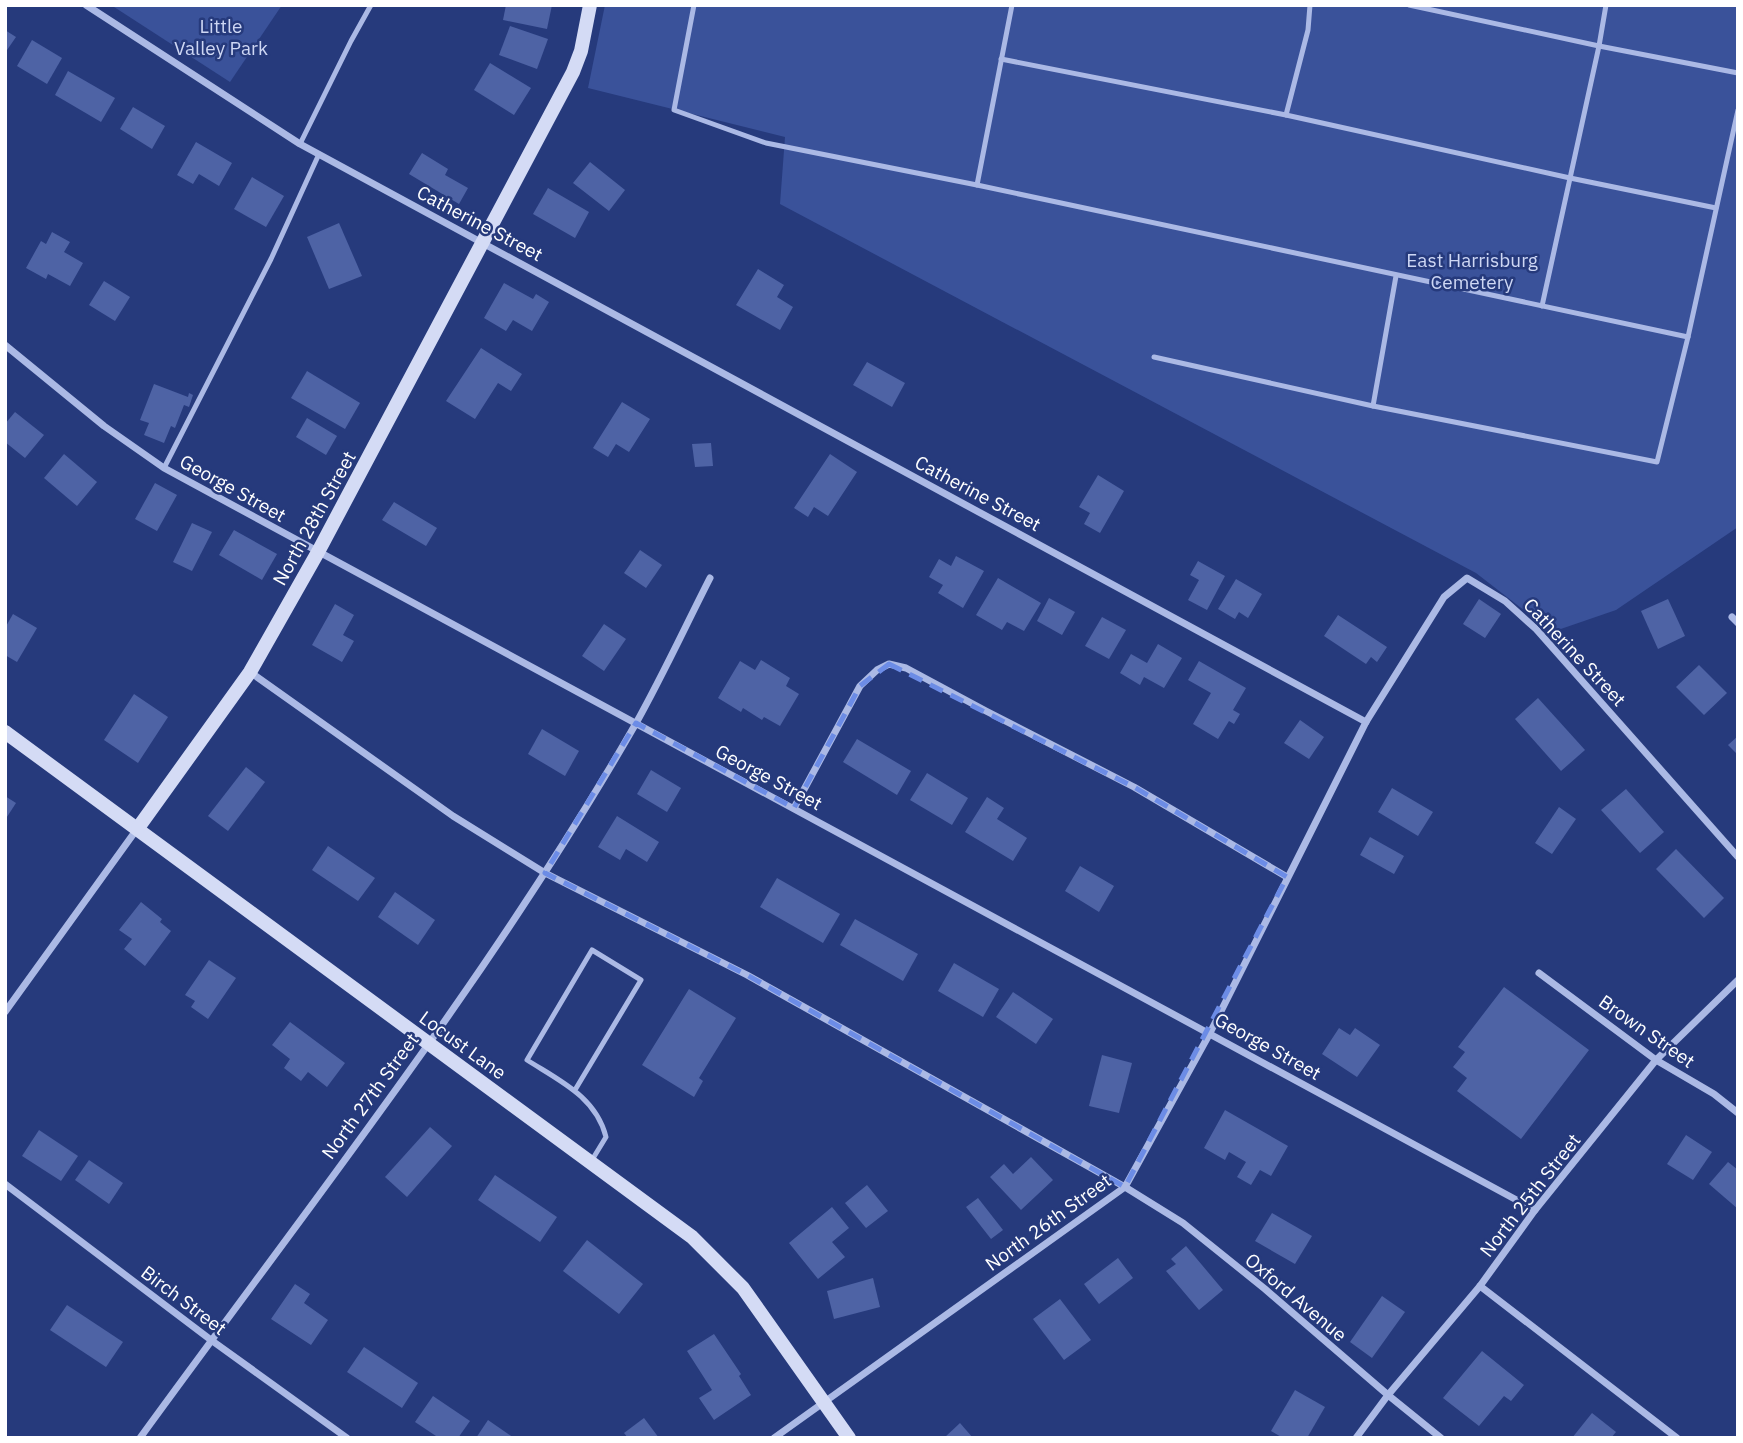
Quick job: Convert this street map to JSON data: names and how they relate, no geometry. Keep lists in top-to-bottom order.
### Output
{
  "streets": {
    "street": [
      "Catherine Street",
      "George Street",
      "North 28th Street",
      "Brown Street",
      "Locust Lane",
      "North 27th Street",
      "North 25th Street",
      "North 26th Street",
      "Oxford Avenue",
      "Birch Street"
    ]
  },
  "crossings": [
    ["Catherine Street", "North 28th Street"],
    ["Catherine Street", "North 26th Street"],
    ["George Street", "North 28th Street"],
    ["George Street", "North 27th Street"],
    ["George Street", "North 25th Street"],
    ["George Street", "North 26th Street"],
    ["North 28th Street", "Locust Lane"],
    ["Brown Street", "North 25th Street"],
    ["Locust Lane", "North 27th Street"],
    ["Locust Lane", "North 26th Street"],
    ["North 27th Street", "Birch Street"],
    ["North 25th Street", "Oxford Avenue"],
    ["North 26th Street", "Oxford Avenue"]
  ],
  "parks": ["Little Valley Park", "East Harrisburg Cemetery"]
}
